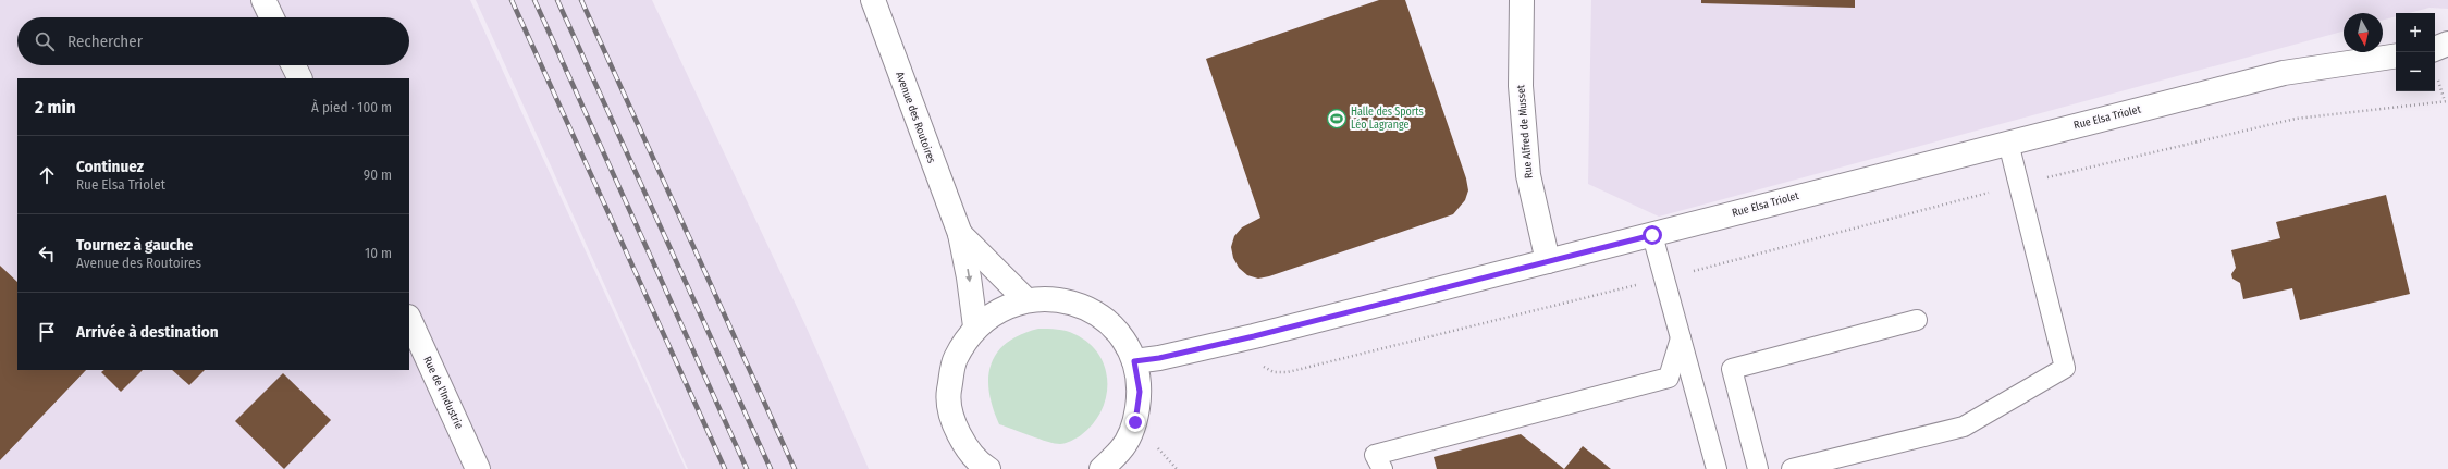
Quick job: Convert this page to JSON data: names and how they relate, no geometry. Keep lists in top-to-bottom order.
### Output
{
  "streets": {
    "street": [
      "Avenue des Routoires",
      "Rue Elsa Triolet",
      "Rue Alfred de Musset",
      "Rue de l'Industrie"
    ]
  },
  "crossings": [
    ["Rue Elsa Triolet", "Rue Alfred de Musset"]
  ],
  "places": {
    "sports": ["Halle des Sports Léo Lagrange"]
  },
  "north": "bottom",
  "page": {
    "map_buttons": ["+", "−"],
    "search": "Rechercher",
    "heading": ["2 min", "À pied · 100 m"],
    "list": [
      ["Continuez", "Rue Elsa Triolet", "90 m"],
      ["Tournez à gauche", "Avenue des Routoires", "10 m"],
      "Arrivée à destination"
    ]
  }
}
